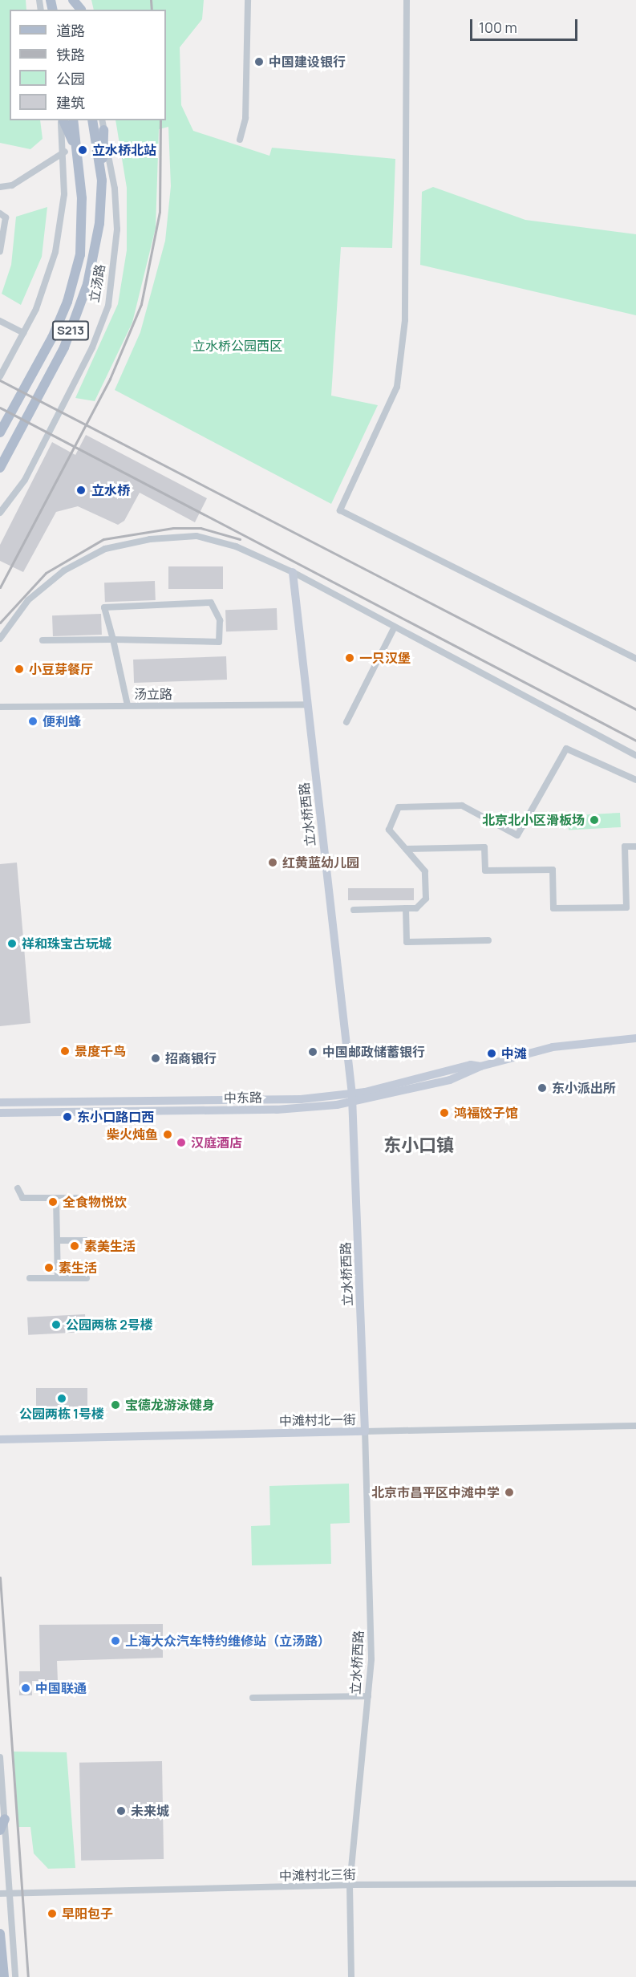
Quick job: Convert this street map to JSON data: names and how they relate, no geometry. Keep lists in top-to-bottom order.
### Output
{
  "streets": {
    "main road": ["立汤路", "S213"],
    "street": [
      "汤立路",
      "立水桥西路",
      "中东路",
      "中滩村北一街",
      "中滩村北三街"
    ]
  },
  "crossings": [
    ["汤立路", "立水桥西路"],
    ["立水桥西路", "中东路"],
    ["立水桥西路", "中滩村北一街"],
    ["立水桥西路", "中滩村北三街"]
  ],
  "districts": ["东小口镇"],
  "parks": ["立水桥公园西区"],
  "places": [
    "中国建设银行",
    "立水桥北站",
    "立水桥",
    "一只汉堡",
    "小豆芽餐厅",
    "便利蜂",
    "北京北小区滑板场",
    "红黄蓝幼儿园",
    "祥和珠宝古玩城",
    "景度千鸟",
    "中国邮政储蓄银行",
    "中滩",
    "招商银行",
    "东小派出所",
    "鸿福饺子馆",
    "东小口路口西",
    "柴火炖鱼",
    "汉庭酒店",
    "全食物悦饮",
    "素美生活",
    "素生活",
    "公园两栋 2号楼",
    "公园两栋 1号楼",
    "宝德龙游泳健身",
    "北京市昌平区中滩中学",
    "上海大众汽车特约维修站（立汤路）",
    "中国联通",
    "未来城",
    "早阳包子"
  ],
  "legend": [
    "道路",
    "铁路",
    "公园",
    "建筑"
  ],
  "scale_bar": "100 m"
}
